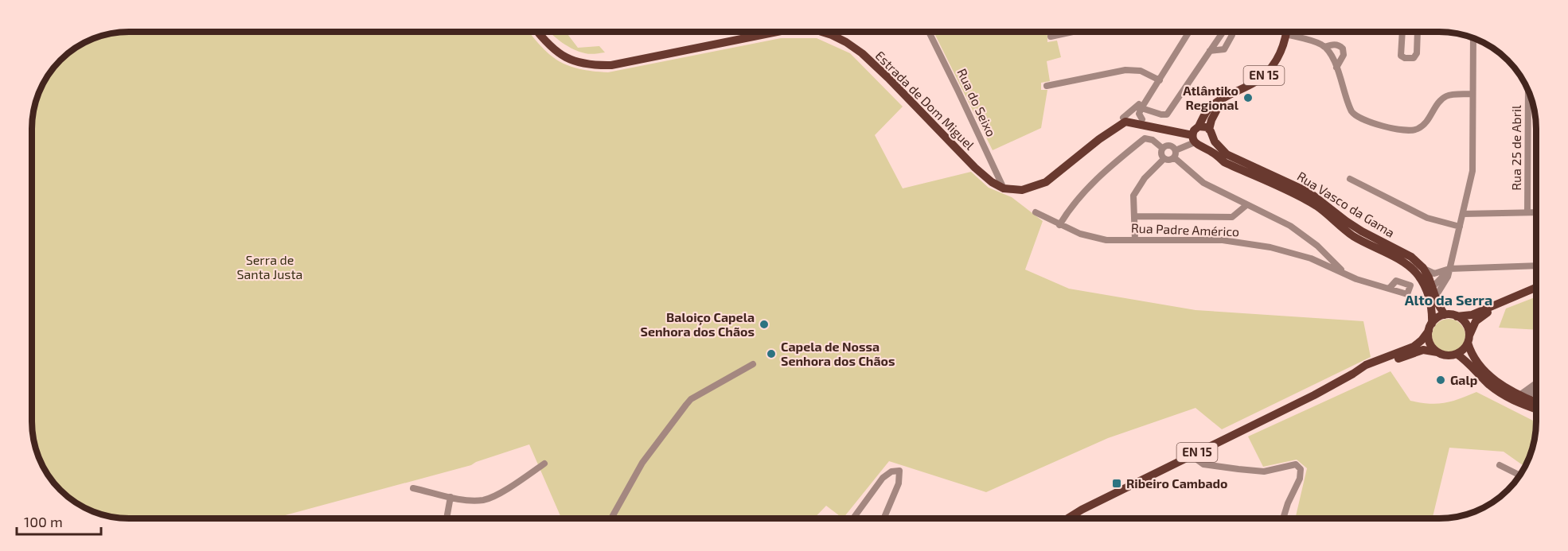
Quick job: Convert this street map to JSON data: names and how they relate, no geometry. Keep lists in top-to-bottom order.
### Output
{
  "streets": {
    "main road": ["EN 15", "Estrada de Dom Miguel", "Rua Vasco da Gama"],
    "street": ["Rua do Seixo", "Rua 25 de Abril", "Rua Padre Américo"]
  },
  "crossings": [
    ["EN 15", "Rua Vasco da Gama"],
    ["Estrada de Dom Miguel", "Rua do Seixo"]
  ],
  "districts": ["Alto da Serra"],
  "parks": ["Serra de Santa Justa"],
  "places": {
    "other": [
      "Atlântiko Regional",
      "Baloiço Capela Senhora dos Chãos",
      "Capela de Nossa Senhora dos Chãos",
      "Galp"
    ],
    "transit": ["Ribeiro Cambado"]
  },
  "scale_bar": "100 m"
}
